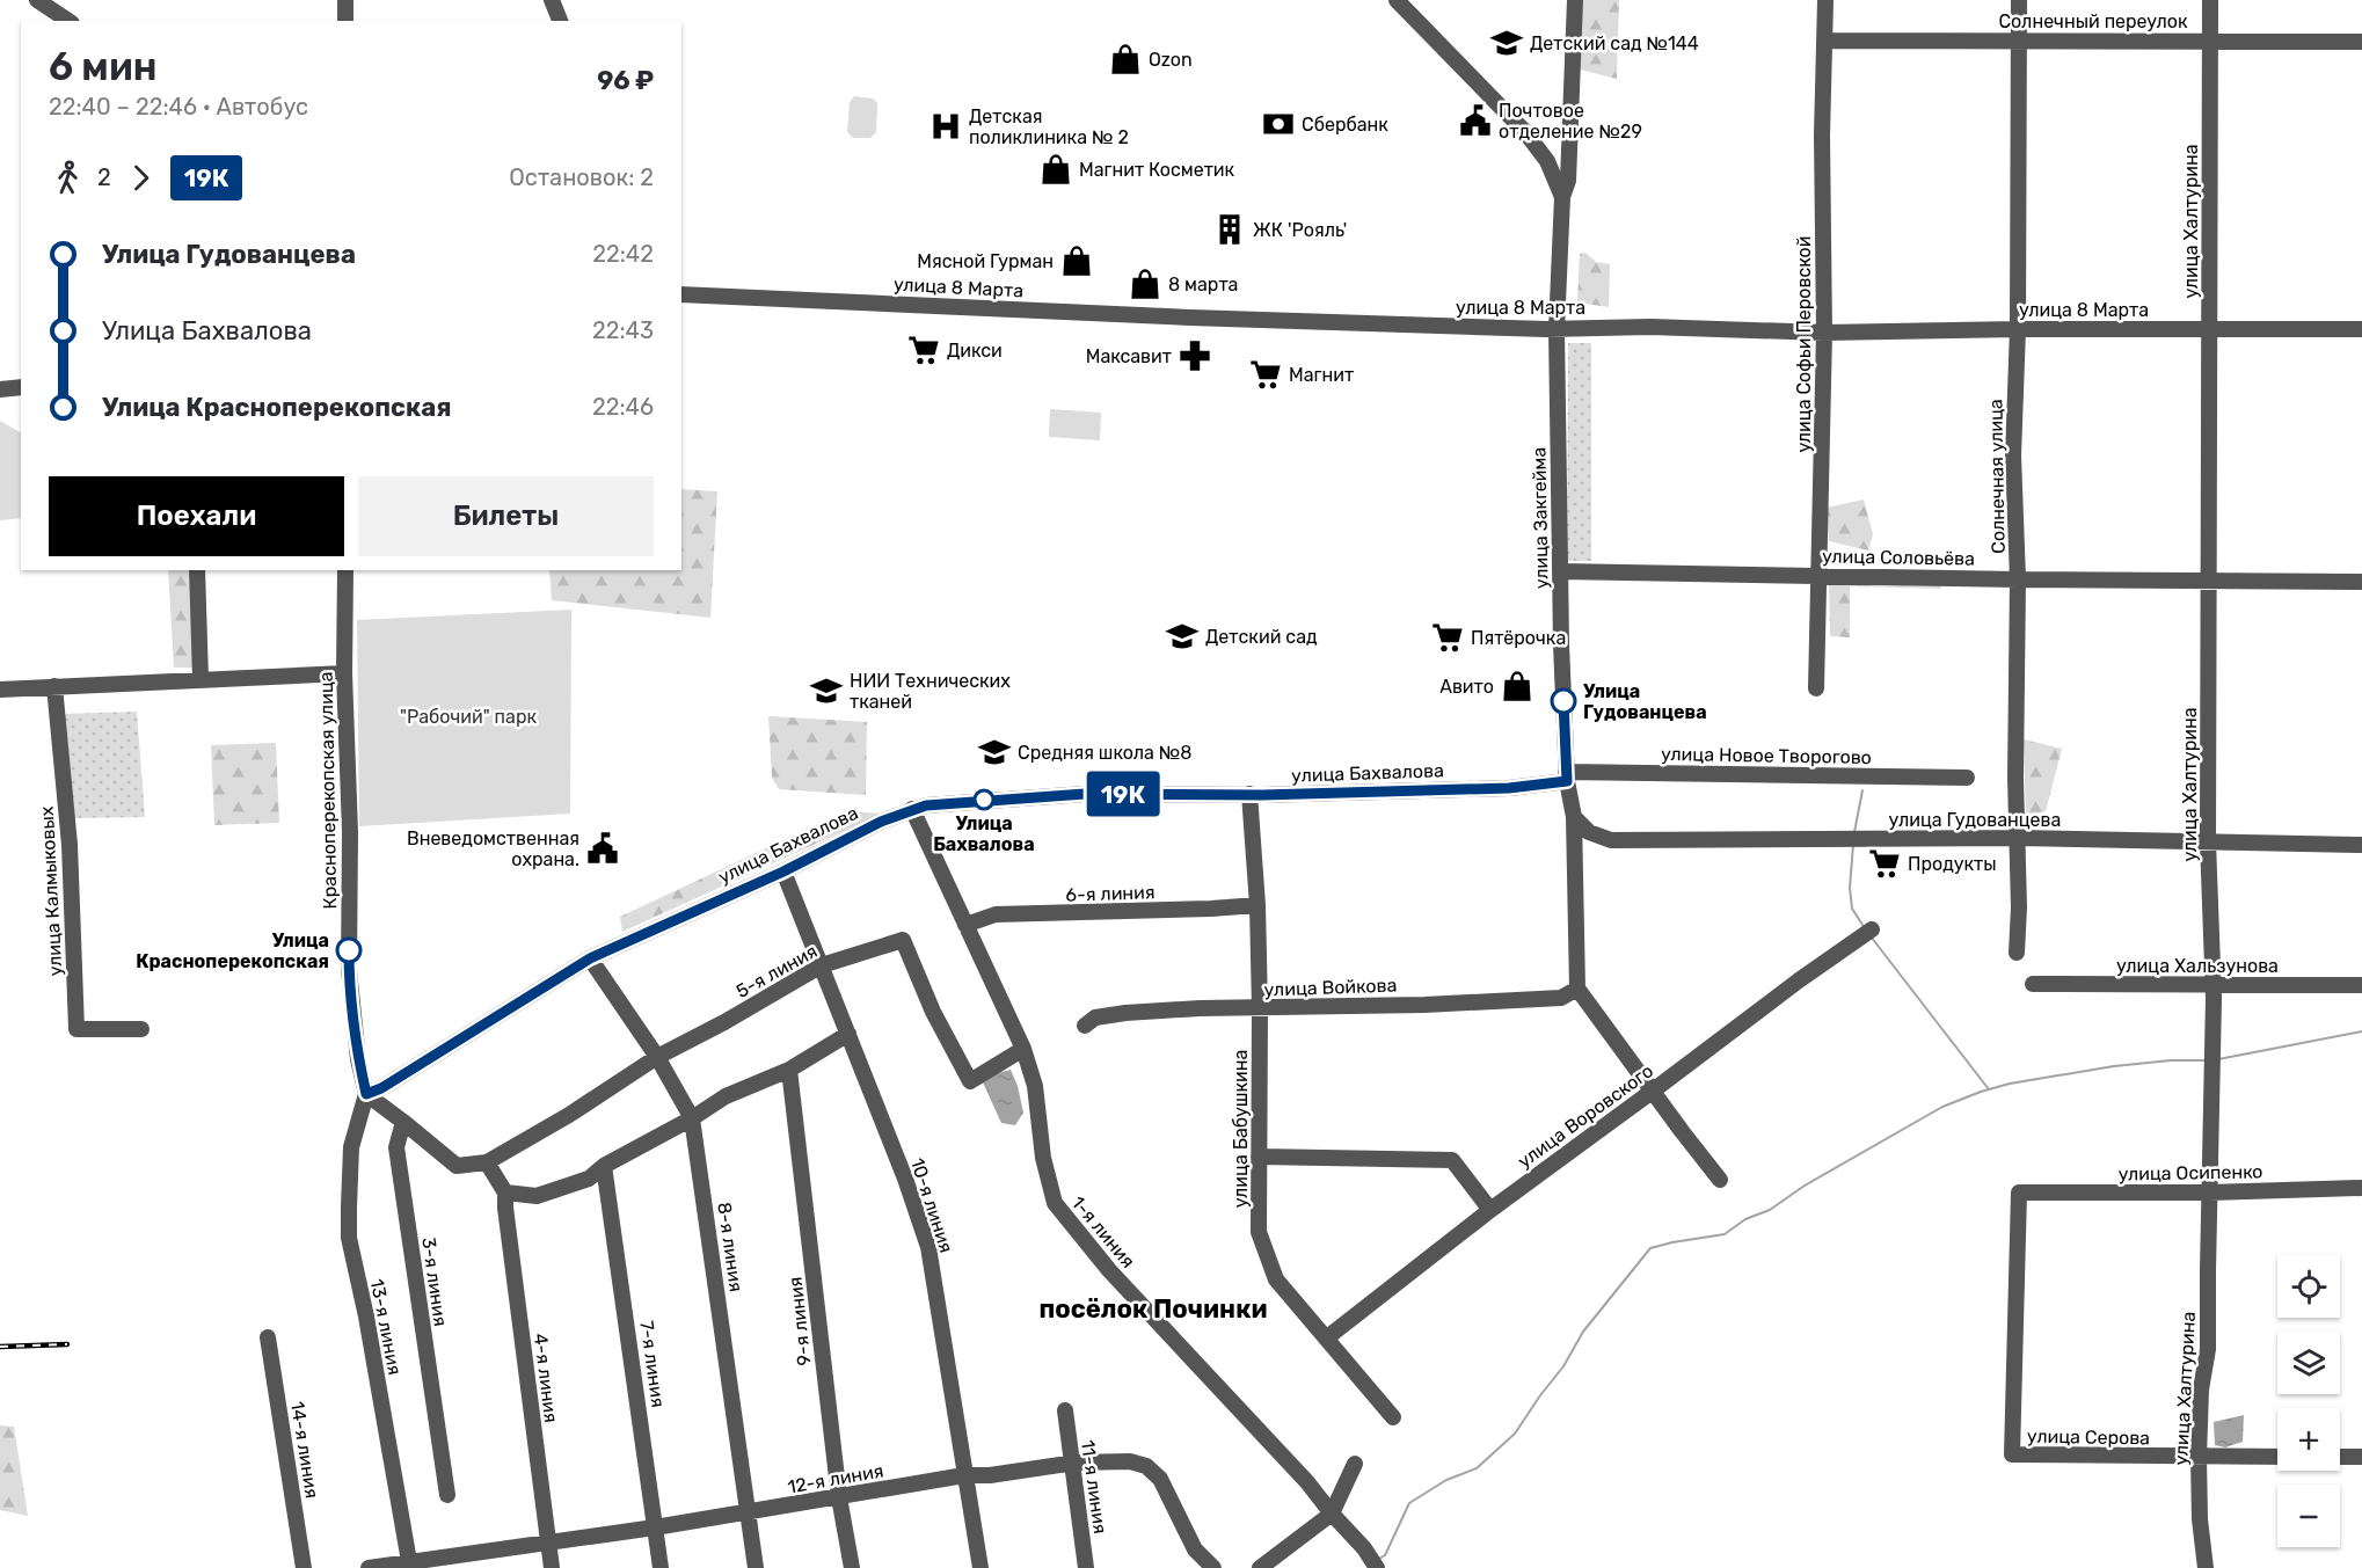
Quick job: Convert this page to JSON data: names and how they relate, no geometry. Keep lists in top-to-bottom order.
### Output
{
  "streets": {
    "street": [
      "Солнечный переулок",
      "улица Халтурина",
      "улица 8 Марта",
      "улица Софьи Перовской",
      "Солнечная улица",
      "улица Закгейма",
      "улица Соловьёва",
      "улица Новое Творогово",
      "улица Бахвалова",
      "Красноперекопская улица",
      "улица Гудованцева",
      "улица Калмыковых",
      "6-я линия",
      "улица Хальзунова",
      "5-я линия",
      "улица Войкова",
      "улица Воровского",
      "улица Бабушкина",
      "улица Осипенко",
      "10-я линия",
      "1-я линия",
      "8-я линия",
      "3-я линия",
      "9-я линия",
      "13-я линия",
      "7-я линия",
      "4-я линия",
      "улица Серова",
      "14-я линия",
      "12-я линия",
      "11-я линия"
    ]
  },
  "crossings": [
    ["Солнечный переулок", "улица Халтурина"],
    ["Солнечный переулок", "улица Софьи Перовской"],
    ["Солнечный переулок", "Солнечная улица"],
    ["улица Халтурина", "улица 8 Марта"],
    ["улица Халтурина", "улица Соловьёва"],
    ["улица Халтурина", "улица Гудованцева"],
    ["улица Халтурина", "улица Хальзунова"],
    ["улица Халтурина", "улица Осипенко"],
    ["улица Халтурина", "улица Серова"],
    ["улица 8 Марта", "улица Софьи Перовской"],
    ["улица 8 Марта", "Солнечная улица"],
    ["улица 8 Марта", "улица Закгейма"],
    ["улица Софьи Перовской", "улица Соловьёва"],
    ["Солнечная улица", "улица Соловьёва"],
    ["Солнечная улица", "улица Гудованцева"],
    ["улица Закгейма", "улица Соловьёва"],
    ["улица Закгейма", "улица Новое Творогово"],
    ["улица Закгейма", "улица Бахвалова"],
    ["улица Закгейма", "улица Гудованцева"],
    ["улица Закгейма", "улица Войкова"],
    ["улица Новое Творогово", "улица Бахвалова"],
    ["улица Бахвалова", "Красноперекопская улица"],
    ["улица Бахвалова", "улица Бабушкина"],
    ["улица Бахвалова", "10-я линия"],
    ["улица Бахвалова", "1-я линия"],
    ["улица Бахвалова", "8-я линия"],
    ["улица Бахвалова", "13-я линия"],
    ["Красноперекопская улица", "13-я линия"],
    ["6-я линия", "улица Бабушкина"],
    ["6-я линия", "1-я линия"],
    ["5-я линия", "10-я линия"],
    ["5-я линия", "1-я линия"],
    ["5-я линия", "8-я линия"],
    ["улица Войкова", "улица Бабушкина"],
    ["улица Воровского", "улица Бабушкина"],
    ["улица Осипенко", "улица Серова"],
    ["10-я линия", "12-я линия"],
    ["8-я линия", "12-я линия"],
    ["9-я линия", "12-я линия"],
    ["13-я линия", "12-я линия"],
    ["7-я линия", "12-я линия"],
    ["4-я линия", "12-я линия"],
    ["12-я линия", "11-я линия"]
  ],
  "districts": ["посёлок Починки"],
  "parks": ["\"Рабочий\" парк"],
  "places": {
    "school or university": [
      "Детский сад №144",
      "Детский сад",
      "НИИ Технических тканей",
      "Средняя школа №8"
    ],
    "shop": [
      "Ozon",
      "Магнит Косметик",
      "Мясной Гурман",
      "8 марта",
      "Авито"
    ],
    "public building": ["Почтовое отделение №29", "Вневедомственная охрана."],
    "bank": ["Сбербанк"],
    "hospital": ["Детская поликлиника № 2"],
    "building": ["ЖК 'Рояль'"],
    "supermarket": [
      "Дикси",
      "Магнит",
      "Пятёрочка",
      "Продукты"
    ],
    "pharmacy": ["Максавит"],
    "other": ["Улица Гудованцева", "Улица Бахвалова", "Улица Красноперекопская"]
  },
  "lines": ["bus line 19К"],
  "page": {
    "on_map": "19К",
    "heading": ["6 мин", "22:40 – 22:46 · Автобус", "96 ₽"],
    "legs": ["2", "19К", "Остановок: 2"],
    "list": [
      {
        "name": "Улица Гудованцева",
        "value": "22:42"
      },
      {
        "name": "Улица Бахвалова",
        "value": "22:43"
      },
      {
        "name": "Улица Красноперекопская",
        "value": "22:46"
      }
    ],
    "buttons": ["Поехали", "Билеты"],
    "map_buttons": ["+", "−"]
  }
}
